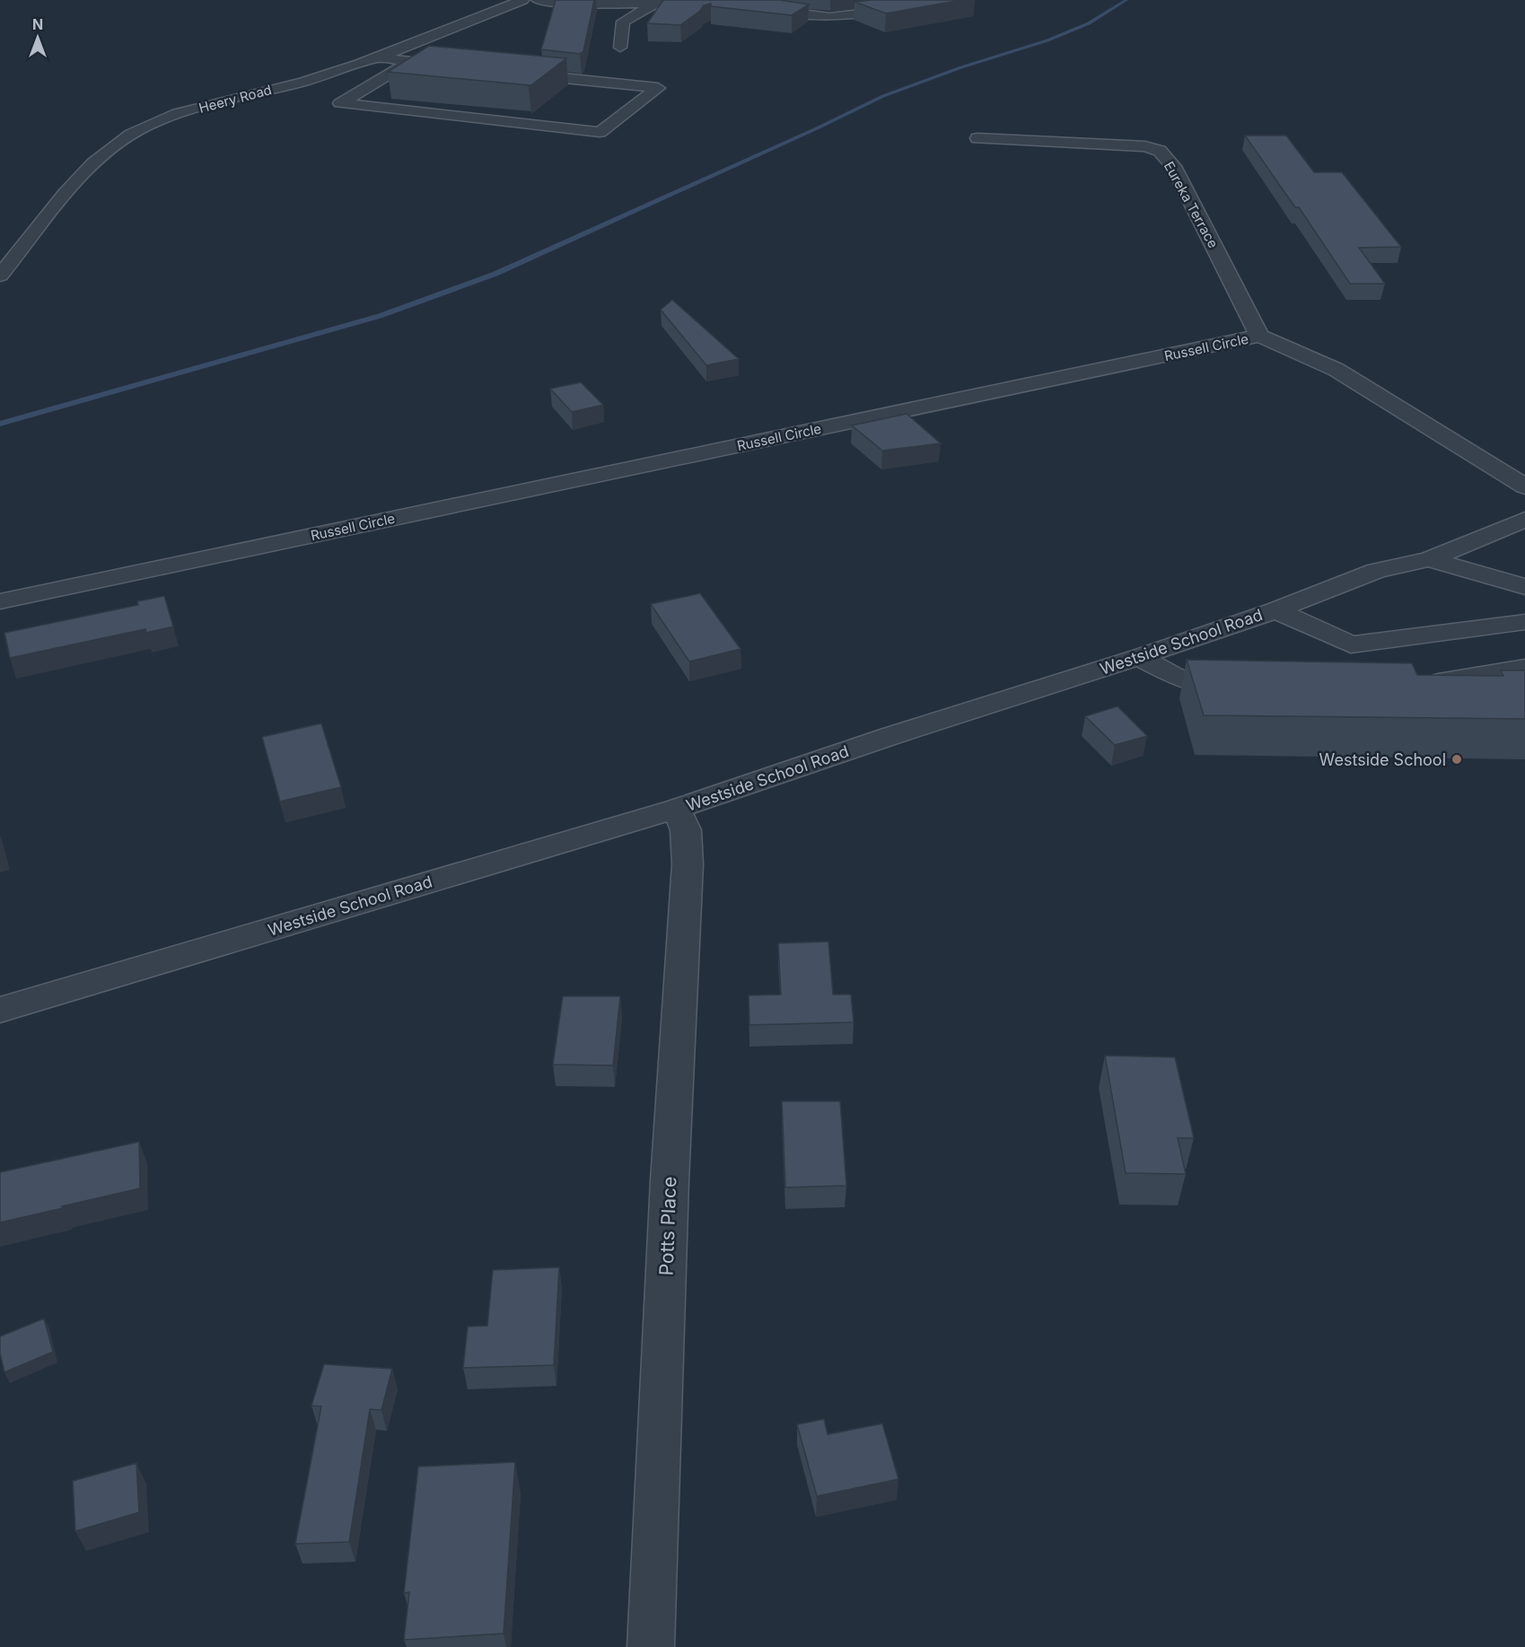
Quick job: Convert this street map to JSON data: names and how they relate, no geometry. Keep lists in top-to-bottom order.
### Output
{
  "streets": {
    "street": [
      "Heery Road",
      "Eureka Terrace",
      "Russell Circle",
      "Westside School Road",
      "Potts Place"
    ]
  },
  "crossings": [
    ["Eureka Terrace", "Russell Circle"],
    ["Westside School Road", "Potts Place"]
  ],
  "places": ["Westside School"],
  "north": "top"
}
